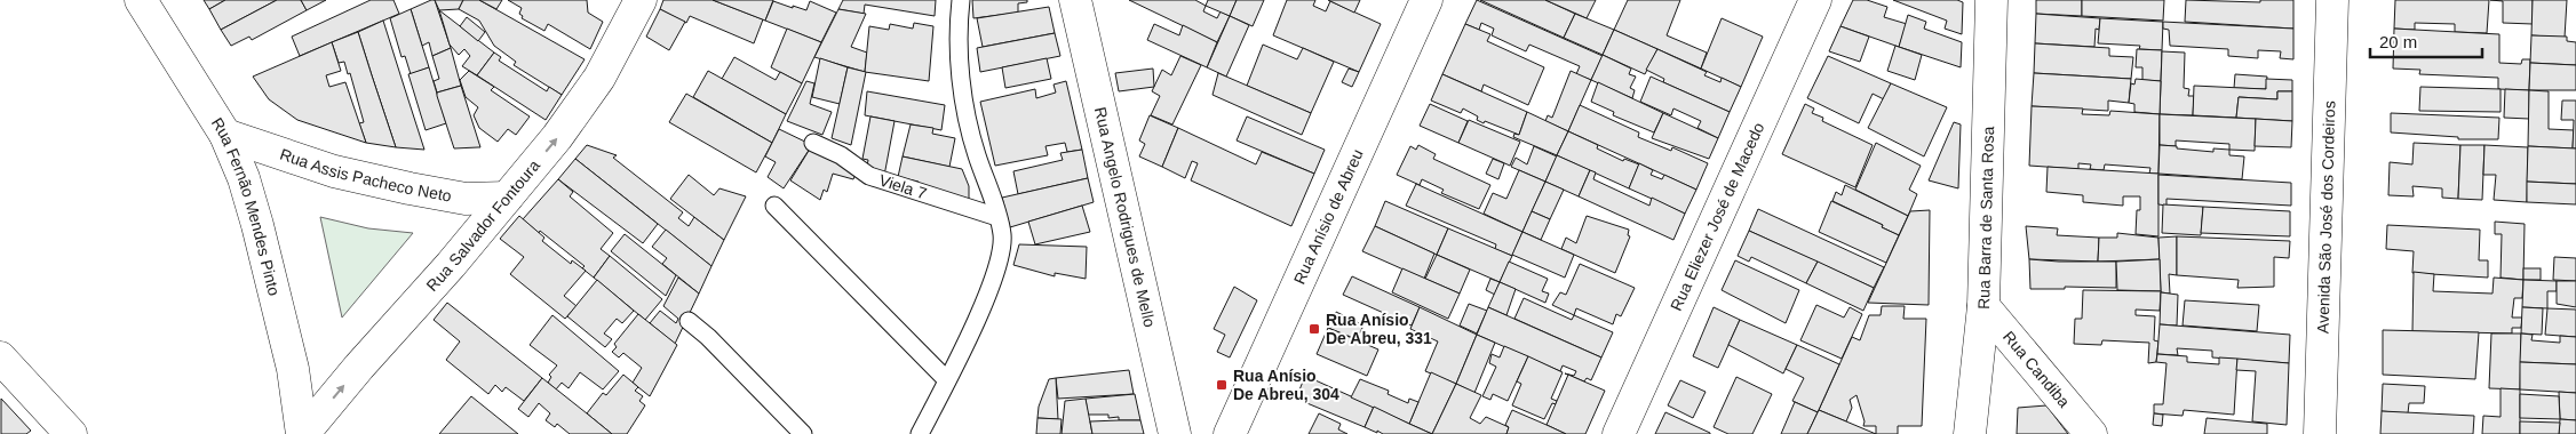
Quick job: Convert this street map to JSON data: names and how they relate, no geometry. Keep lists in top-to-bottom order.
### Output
{
  "streets": {
    "street": [
      "Rua Assis Pacheco Neto",
      "Rua Fernão Mendes Pinto",
      "Rua Angelo Rodrigues de Mello",
      "Rua Anísio de Abreu",
      "Rua Eliezer José de Macedo",
      "Rua Barra de Santa Rosa",
      "Avenida São José dos Cordeiros",
      "Rua Salvador Fontoura",
      "Rua Candiba"
    ],
    "lane": ["Viela 7"]
  },
  "crossings": [
    ["Rua Assis Pacheco Neto", "Rua Fernão Mendes Pinto"],
    ["Rua Assis Pacheco Neto", "Rua Salvador Fontoura"],
    ["Rua Fernão Mendes Pinto", "Rua Salvador Fontoura"],
    ["Rua Barra de Santa Rosa", "Rua Candiba"]
  ],
  "one_way": ["Rua Salvador Fontoura"],
  "places": {
    "transit": ["Rua Anísio De Abreu, 331", "Rua Anísio De Abreu, 304"]
  },
  "scale_bar": "20 m"
}
